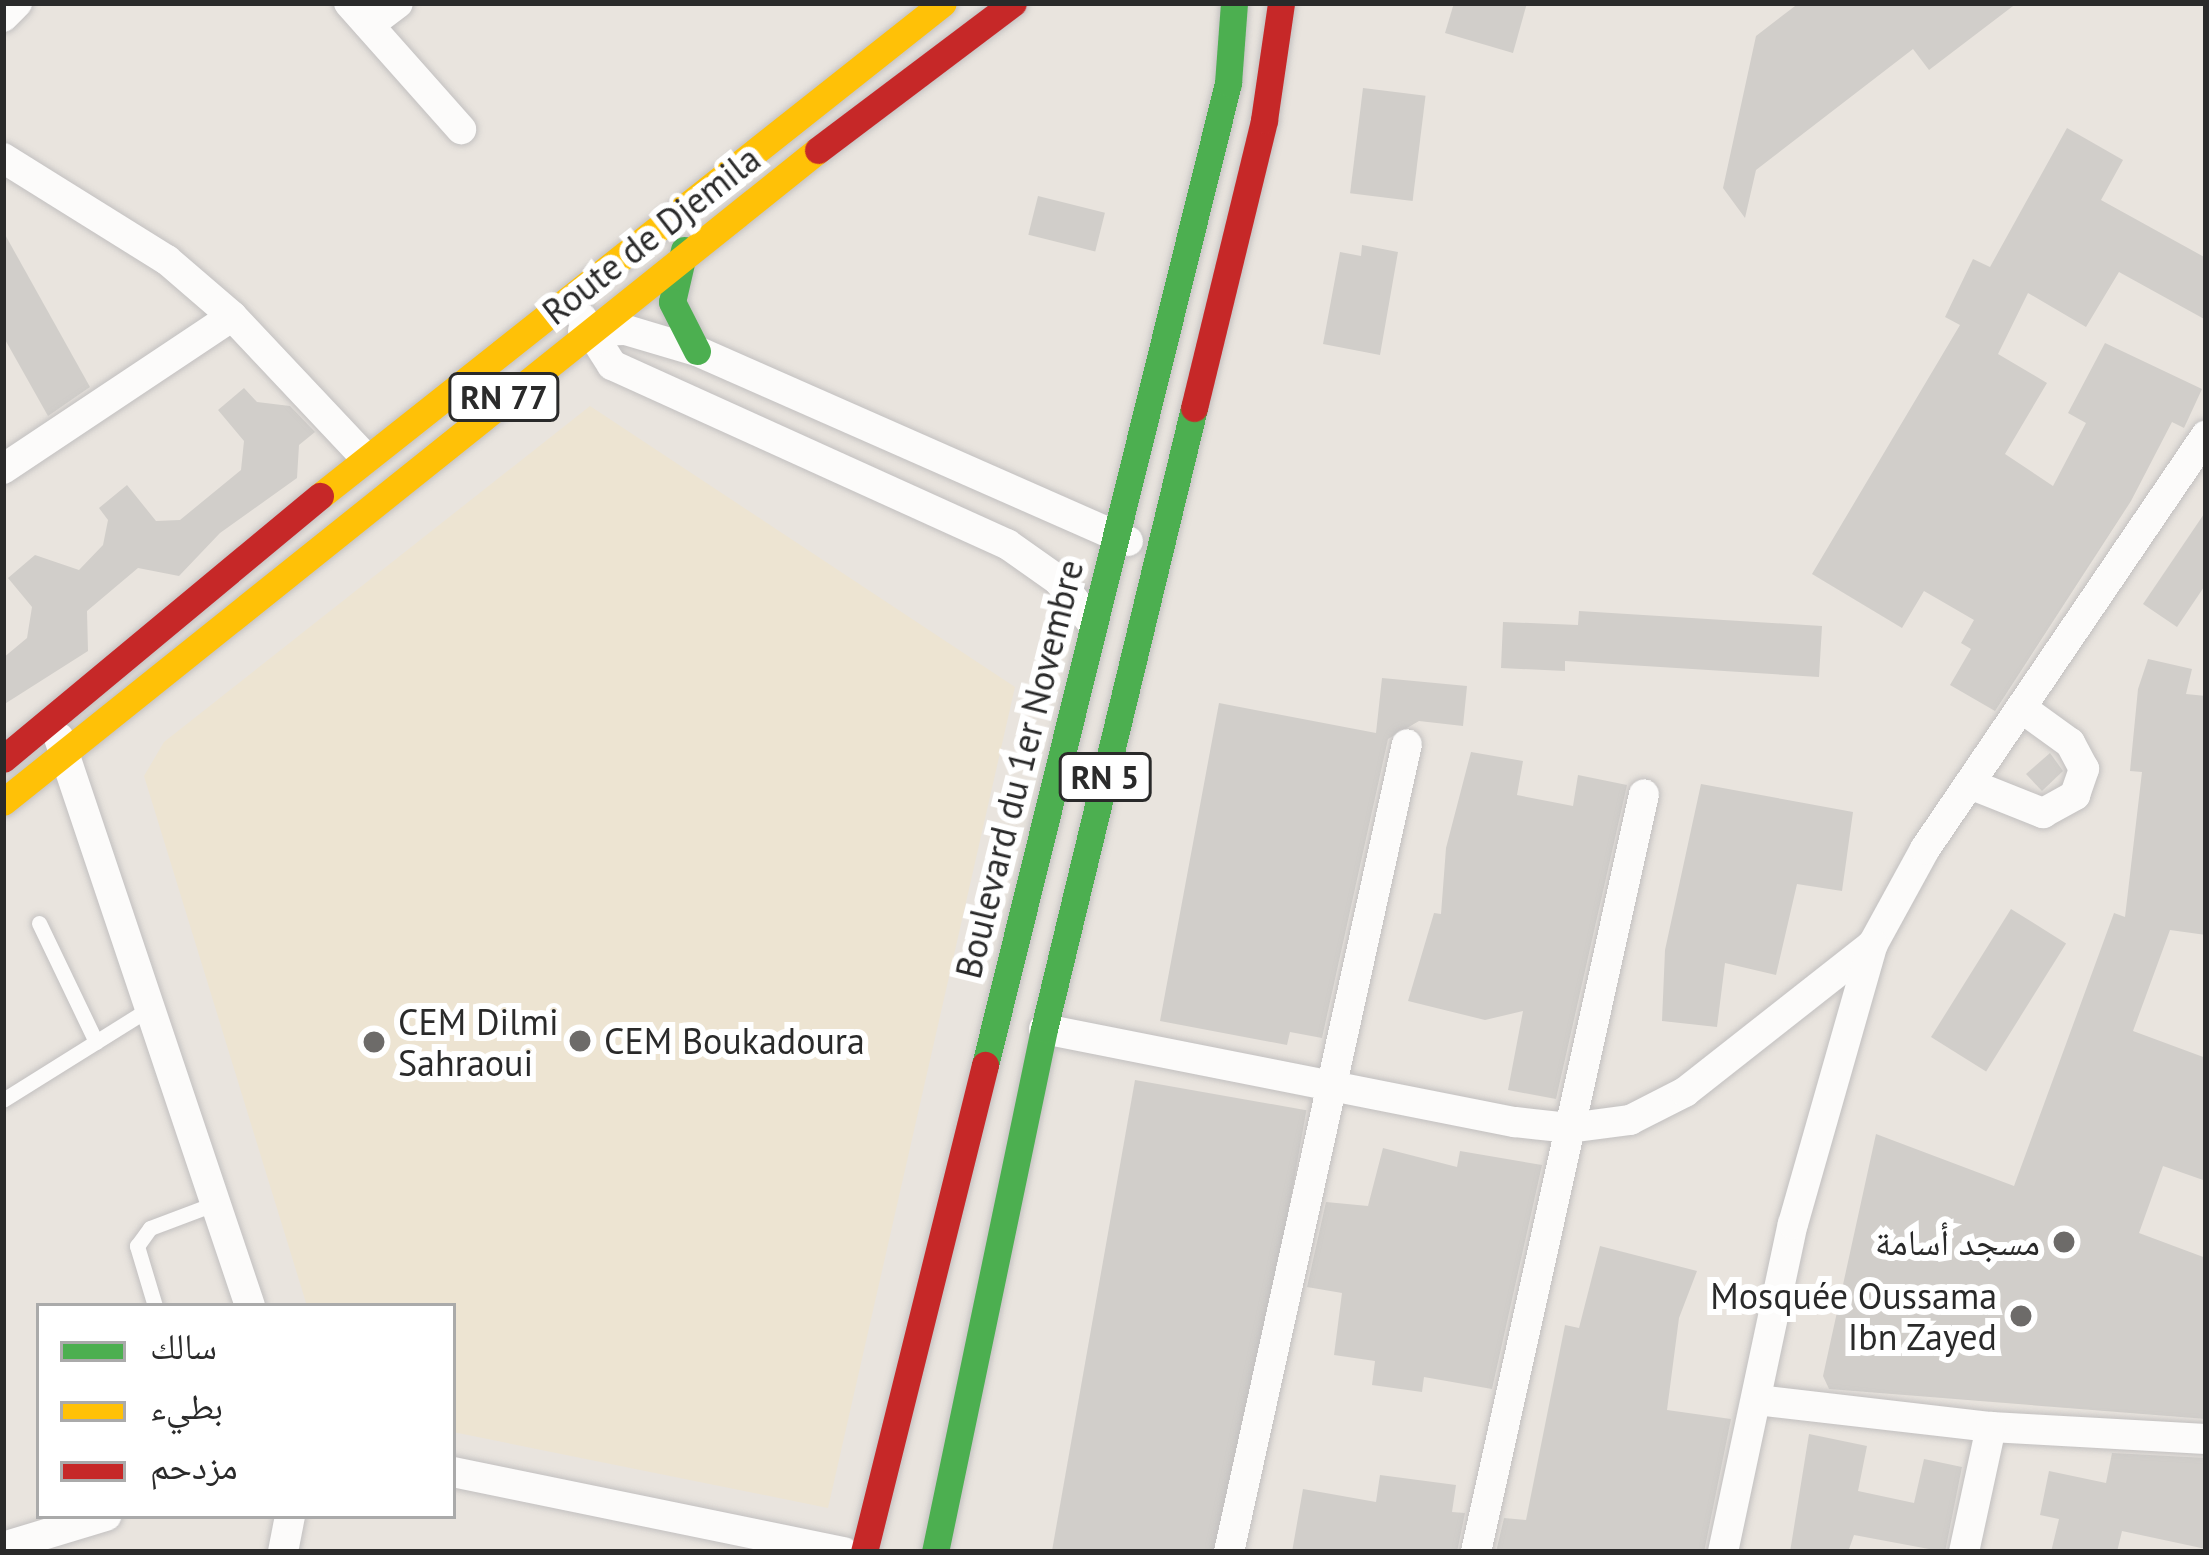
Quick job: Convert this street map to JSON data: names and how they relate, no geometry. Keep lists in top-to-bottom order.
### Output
{
  "streets": {
    "main road": [
      "Route de Djemila",
      "RN 77",
      "Boulevard du 1er Novembre",
      "RN 5"
    ]
  },
  "places": [
    "CEM Boukadoura",
    "CEM Dilmi Sahraoui",
    "مسجد أسامة",
    "Mosquée Oussama Ibn Zayed"
  ],
  "legend": ["سالك", "بطيء", "مزدحم"]
}
